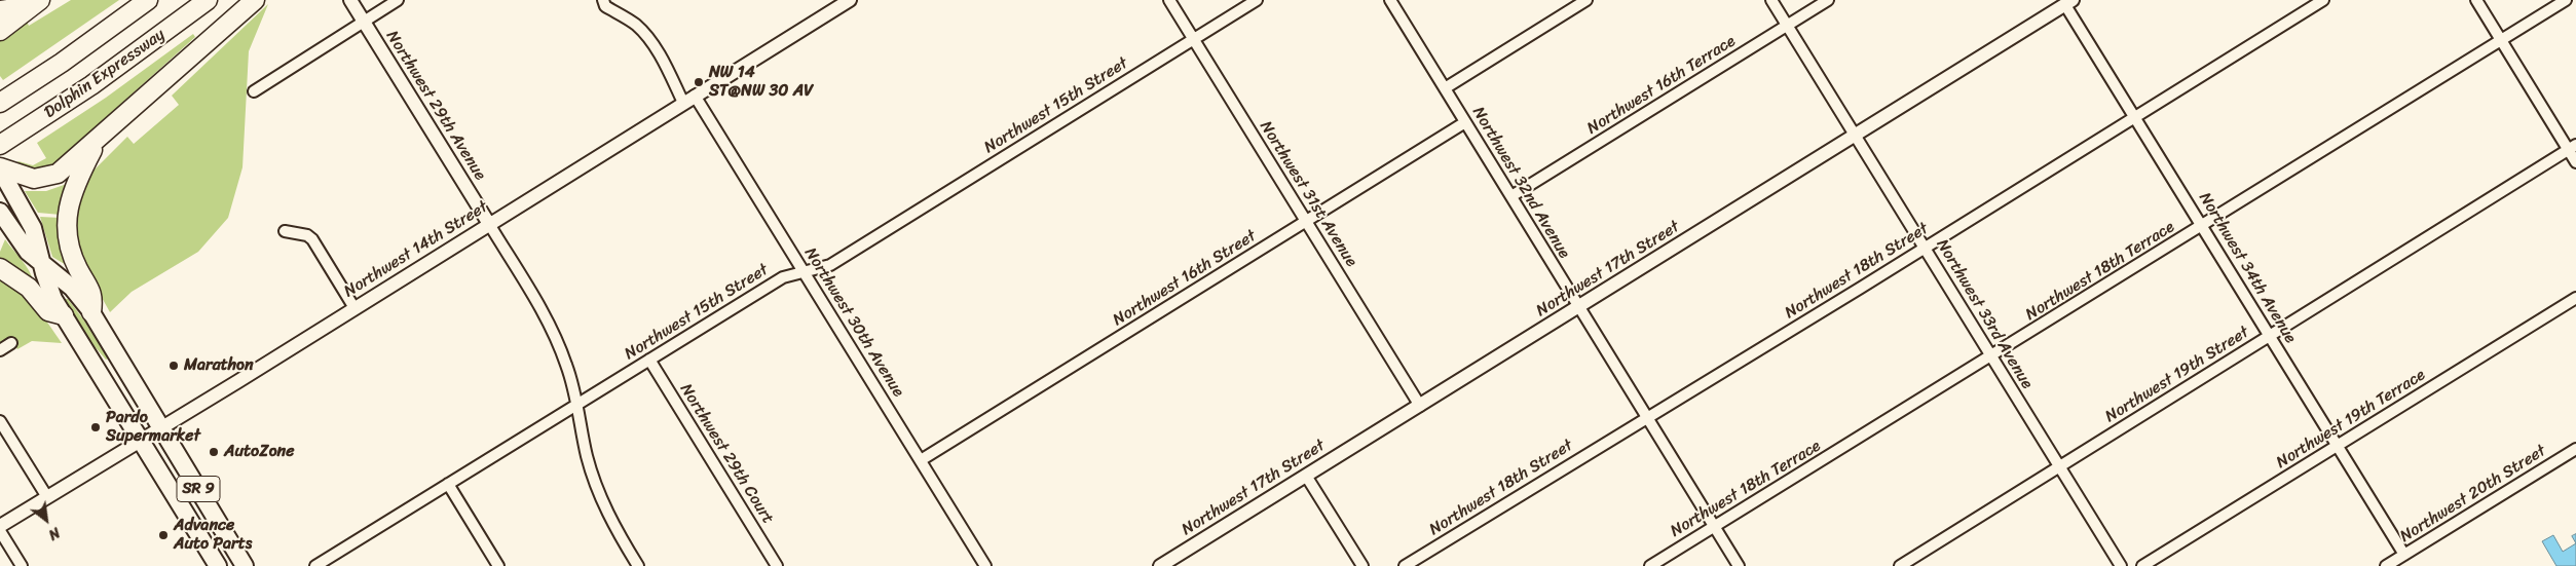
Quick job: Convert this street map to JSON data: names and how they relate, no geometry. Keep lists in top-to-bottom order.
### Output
{
  "streets": {
    "highway": ["Dolphin Expressway", "SR 9"],
    "street": [
      "Northwest 16th Terrace",
      "Northwest 29th Avenue",
      "Northwest 15th Street",
      "Northwest 32nd Avenue",
      "Northwest 31st Avenue",
      "Northwest 14th Street",
      "Northwest 34th Avenue",
      "Northwest 17th Street",
      "Northwest 18th Street",
      "Northwest 18th Terrace",
      "Northwest 16th Street",
      "Northwest 33rd Avenue",
      "Northwest 30th Avenue",
      "Northwest 19th Street",
      "Northwest 19th Terrace",
      "Northwest 29th Court",
      "Northwest 20th Street"
    ]
  },
  "crossings": [
    ["Northwest 16th Terrace", "Northwest 32nd Avenue"],
    ["Northwest 16th Terrace", "Northwest 33rd Avenue"],
    ["Northwest 29th Avenue", "Northwest 15th Street"],
    ["Northwest 29th Avenue", "Northwest 14th Street"],
    ["Northwest 15th Street", "Northwest 31st Avenue"],
    ["Northwest 15th Street", "Northwest 30th Avenue"],
    ["Northwest 15th Street", "Northwest 29th Court"],
    ["Northwest 32nd Avenue", "Northwest 17th Street"],
    ["Northwest 32nd Avenue", "Northwest 18th Street"],
    ["Northwest 32nd Avenue", "Northwest 18th Terrace"],
    ["Northwest 32nd Avenue", "Northwest 16th Street"],
    ["Northwest 31st Avenue", "Northwest 17th Street"],
    ["Northwest 31st Avenue", "Northwest 16th Street"],
    ["Northwest 14th Street", "Northwest 30th Avenue"],
    ["Northwest 14th Street", "SR 9"],
    ["Northwest 34th Avenue", "Northwest 17th Street"],
    ["Northwest 34th Avenue", "Northwest 18th Street"],
    ["Northwest 34th Avenue", "Northwest 18th Terrace"],
    ["Northwest 34th Avenue", "Northwest 19th Street"],
    ["Northwest 34th Avenue", "Northwest 19th Terrace"],
    ["Northwest 34th Avenue", "Northwest 20th Street"],
    ["Northwest 17th Street", "Northwest 33rd Avenue"],
    ["Northwest 18th Street", "Northwest 33rd Avenue"],
    ["Northwest 18th Terrace", "Northwest 33rd Avenue"],
    ["Northwest 16th Street", "Northwest 30th Avenue"],
    ["Northwest 33rd Avenue", "Northwest 19th Street"]
  ],
  "places": [
    "NW 14 ST@NW 30 AV",
    "Marathon",
    "Pardo Supermarket",
    "AutoZone",
    "Advance Auto Parts"
  ],
  "north": "bottom right"
}
